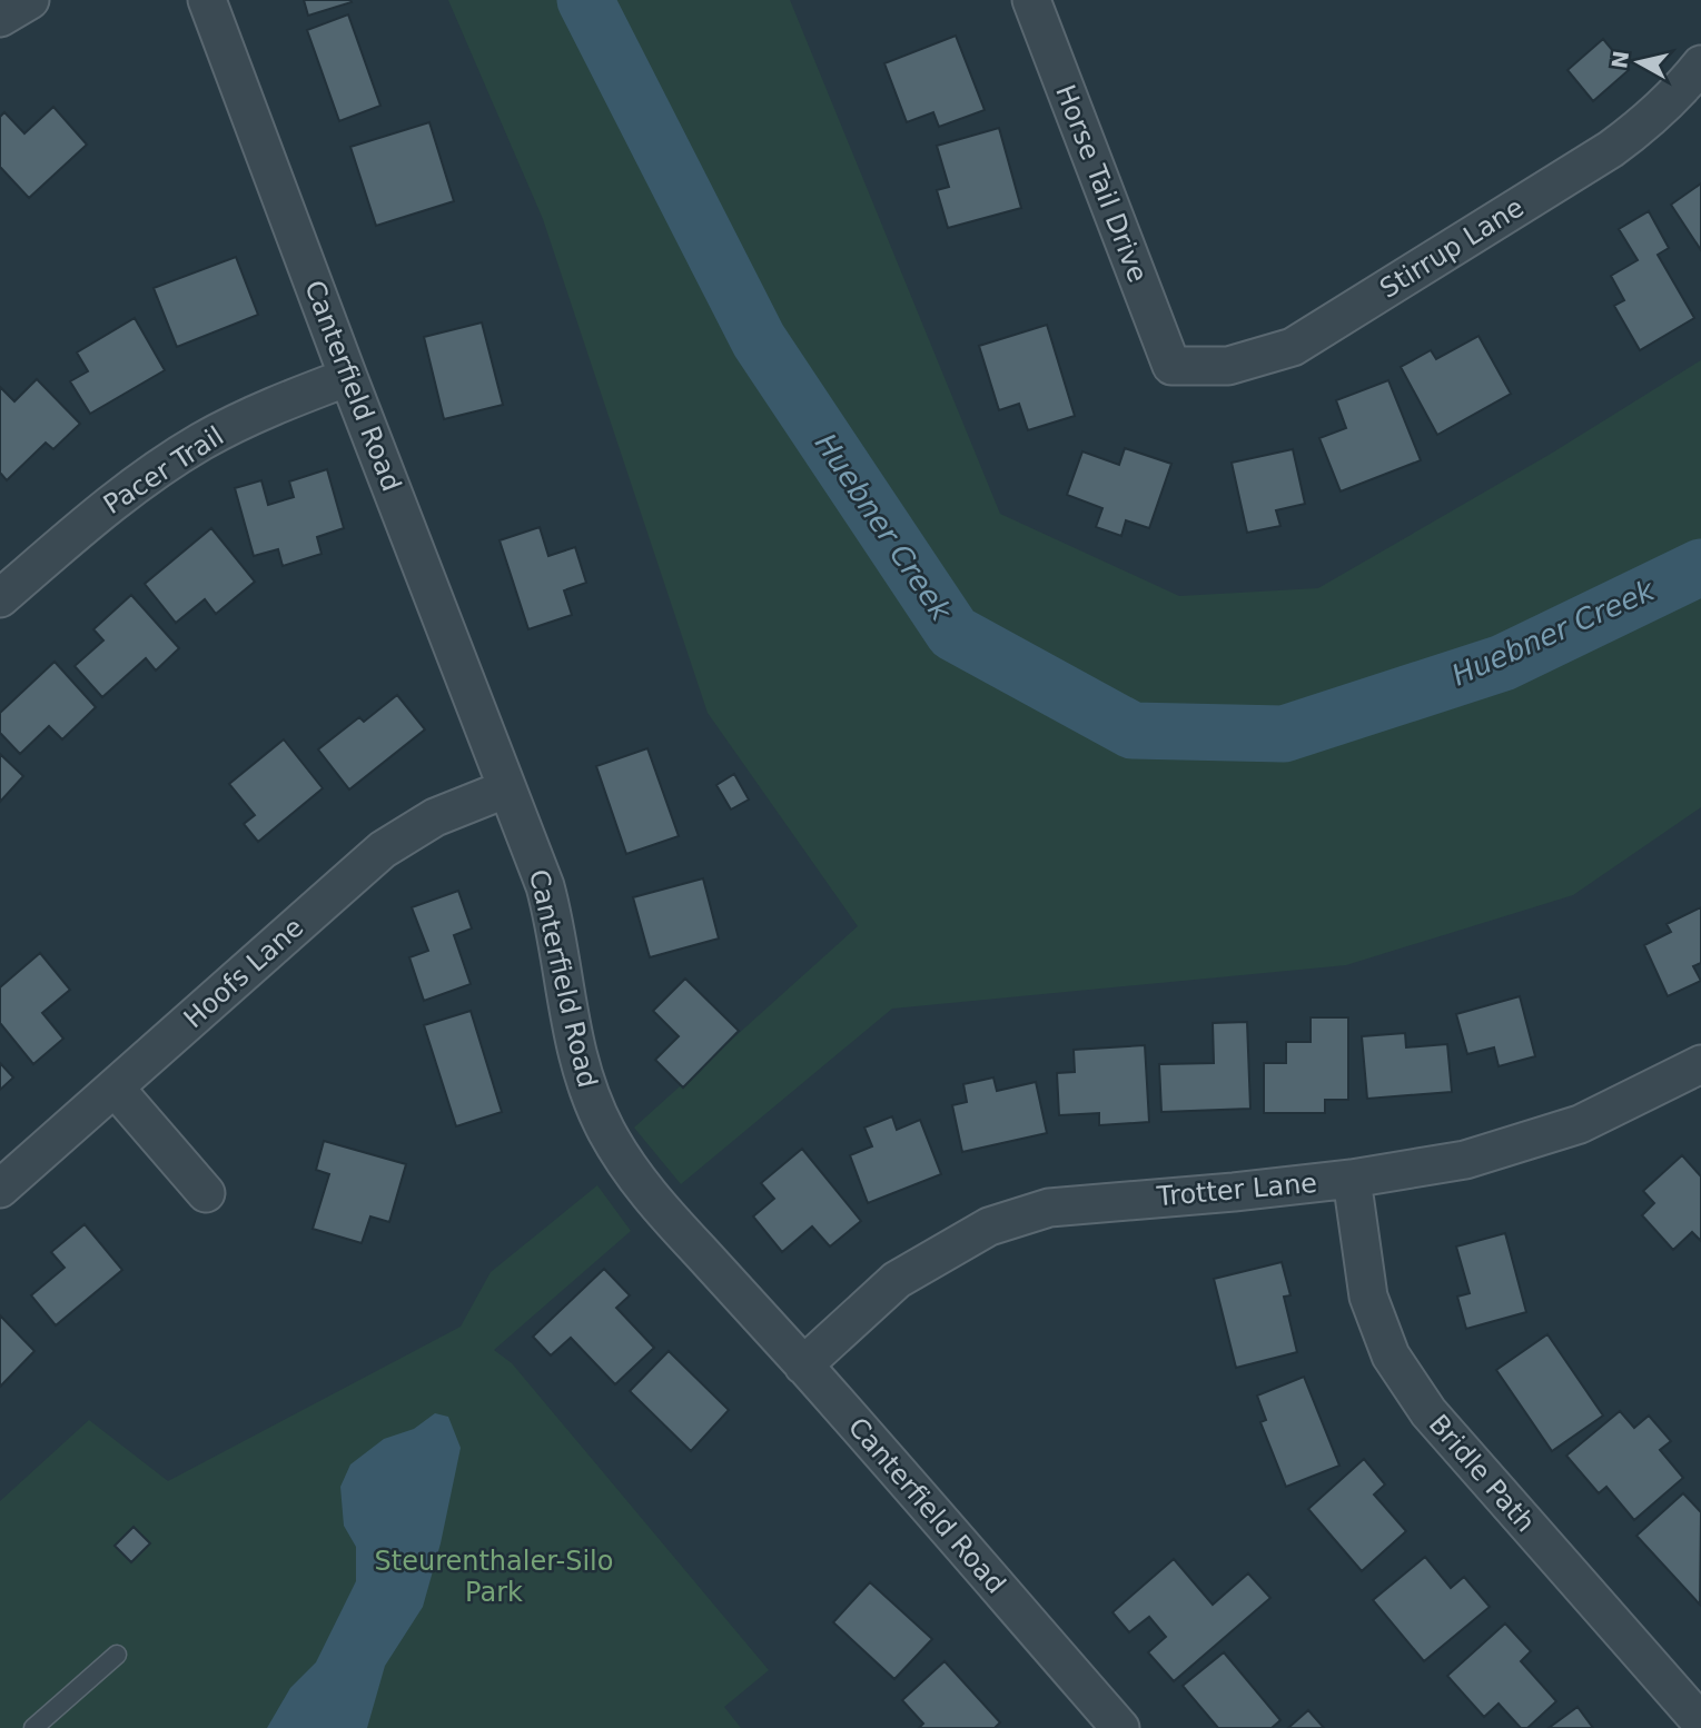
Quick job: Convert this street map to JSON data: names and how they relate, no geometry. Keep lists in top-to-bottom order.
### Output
{
  "streets": {
    "street": [
      "Horse Tail Drive",
      "Stirrup Lane",
      "Canterfield Road",
      "Pacer Trail",
      "Hoofs Lane",
      "Trotter Lane",
      "Bridle Path"
    ]
  },
  "crossings": [
    ["Horse Tail Drive", "Stirrup Lane"],
    ["Canterfield Road", "Pacer Trail"],
    ["Canterfield Road", "Hoofs Lane"],
    ["Canterfield Road", "Trotter Lane"],
    ["Trotter Lane", "Bridle Path"]
  ],
  "water": ["Huebner Creek"],
  "parks": ["Steurenthaler-Silo Park"],
  "north": "left"
}
